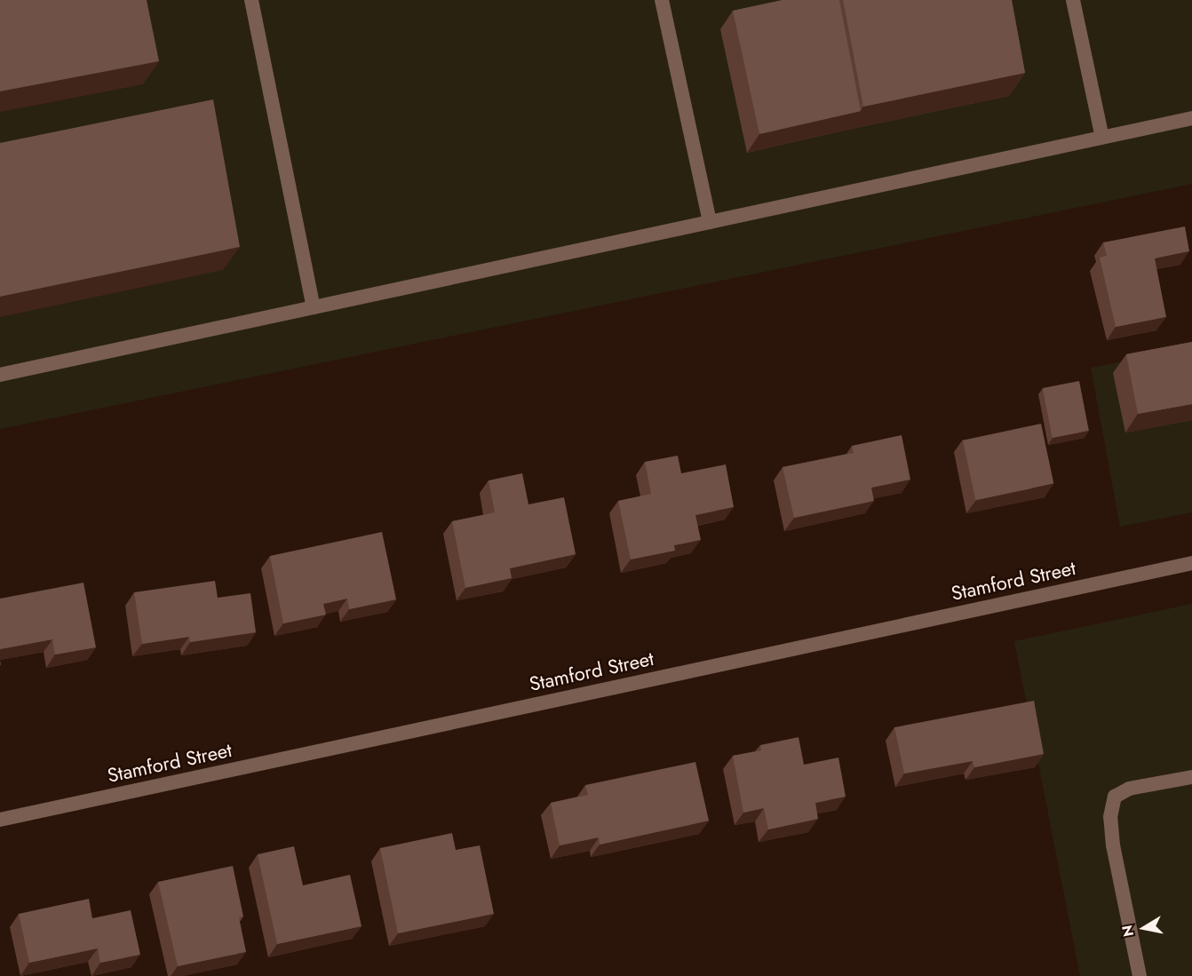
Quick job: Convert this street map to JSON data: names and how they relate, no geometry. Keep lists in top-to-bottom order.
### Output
{
  "streets": {
    "street": ["Stamford Street"]
  },
  "north": "left"
}
